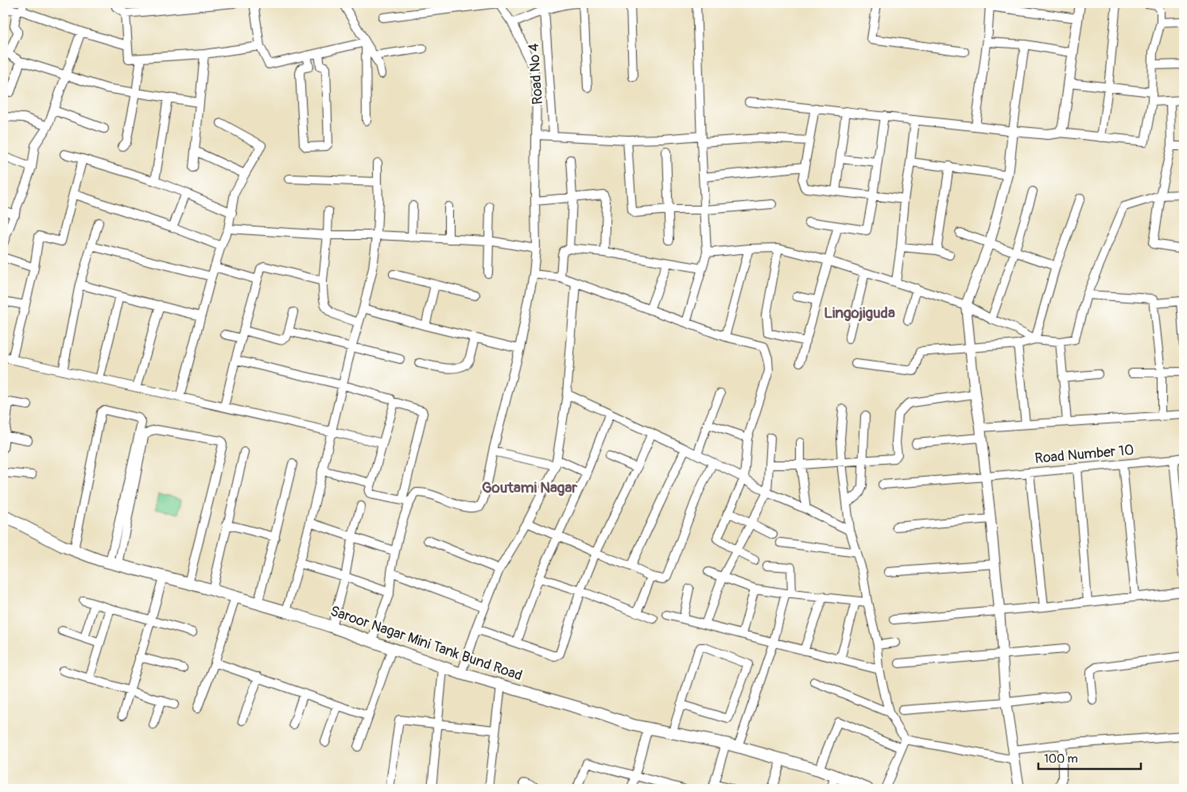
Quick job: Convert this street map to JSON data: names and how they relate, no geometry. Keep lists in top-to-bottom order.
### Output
{
  "streets": {
    "main road": ["Saroor Nagar Mini Tank Bund Road"],
    "street": ["Road No 4", "Road Number 10"]
  },
  "districts": ["Lingojiguda", "Goutami Nagar"],
  "scale_bar": "100 m"
}
